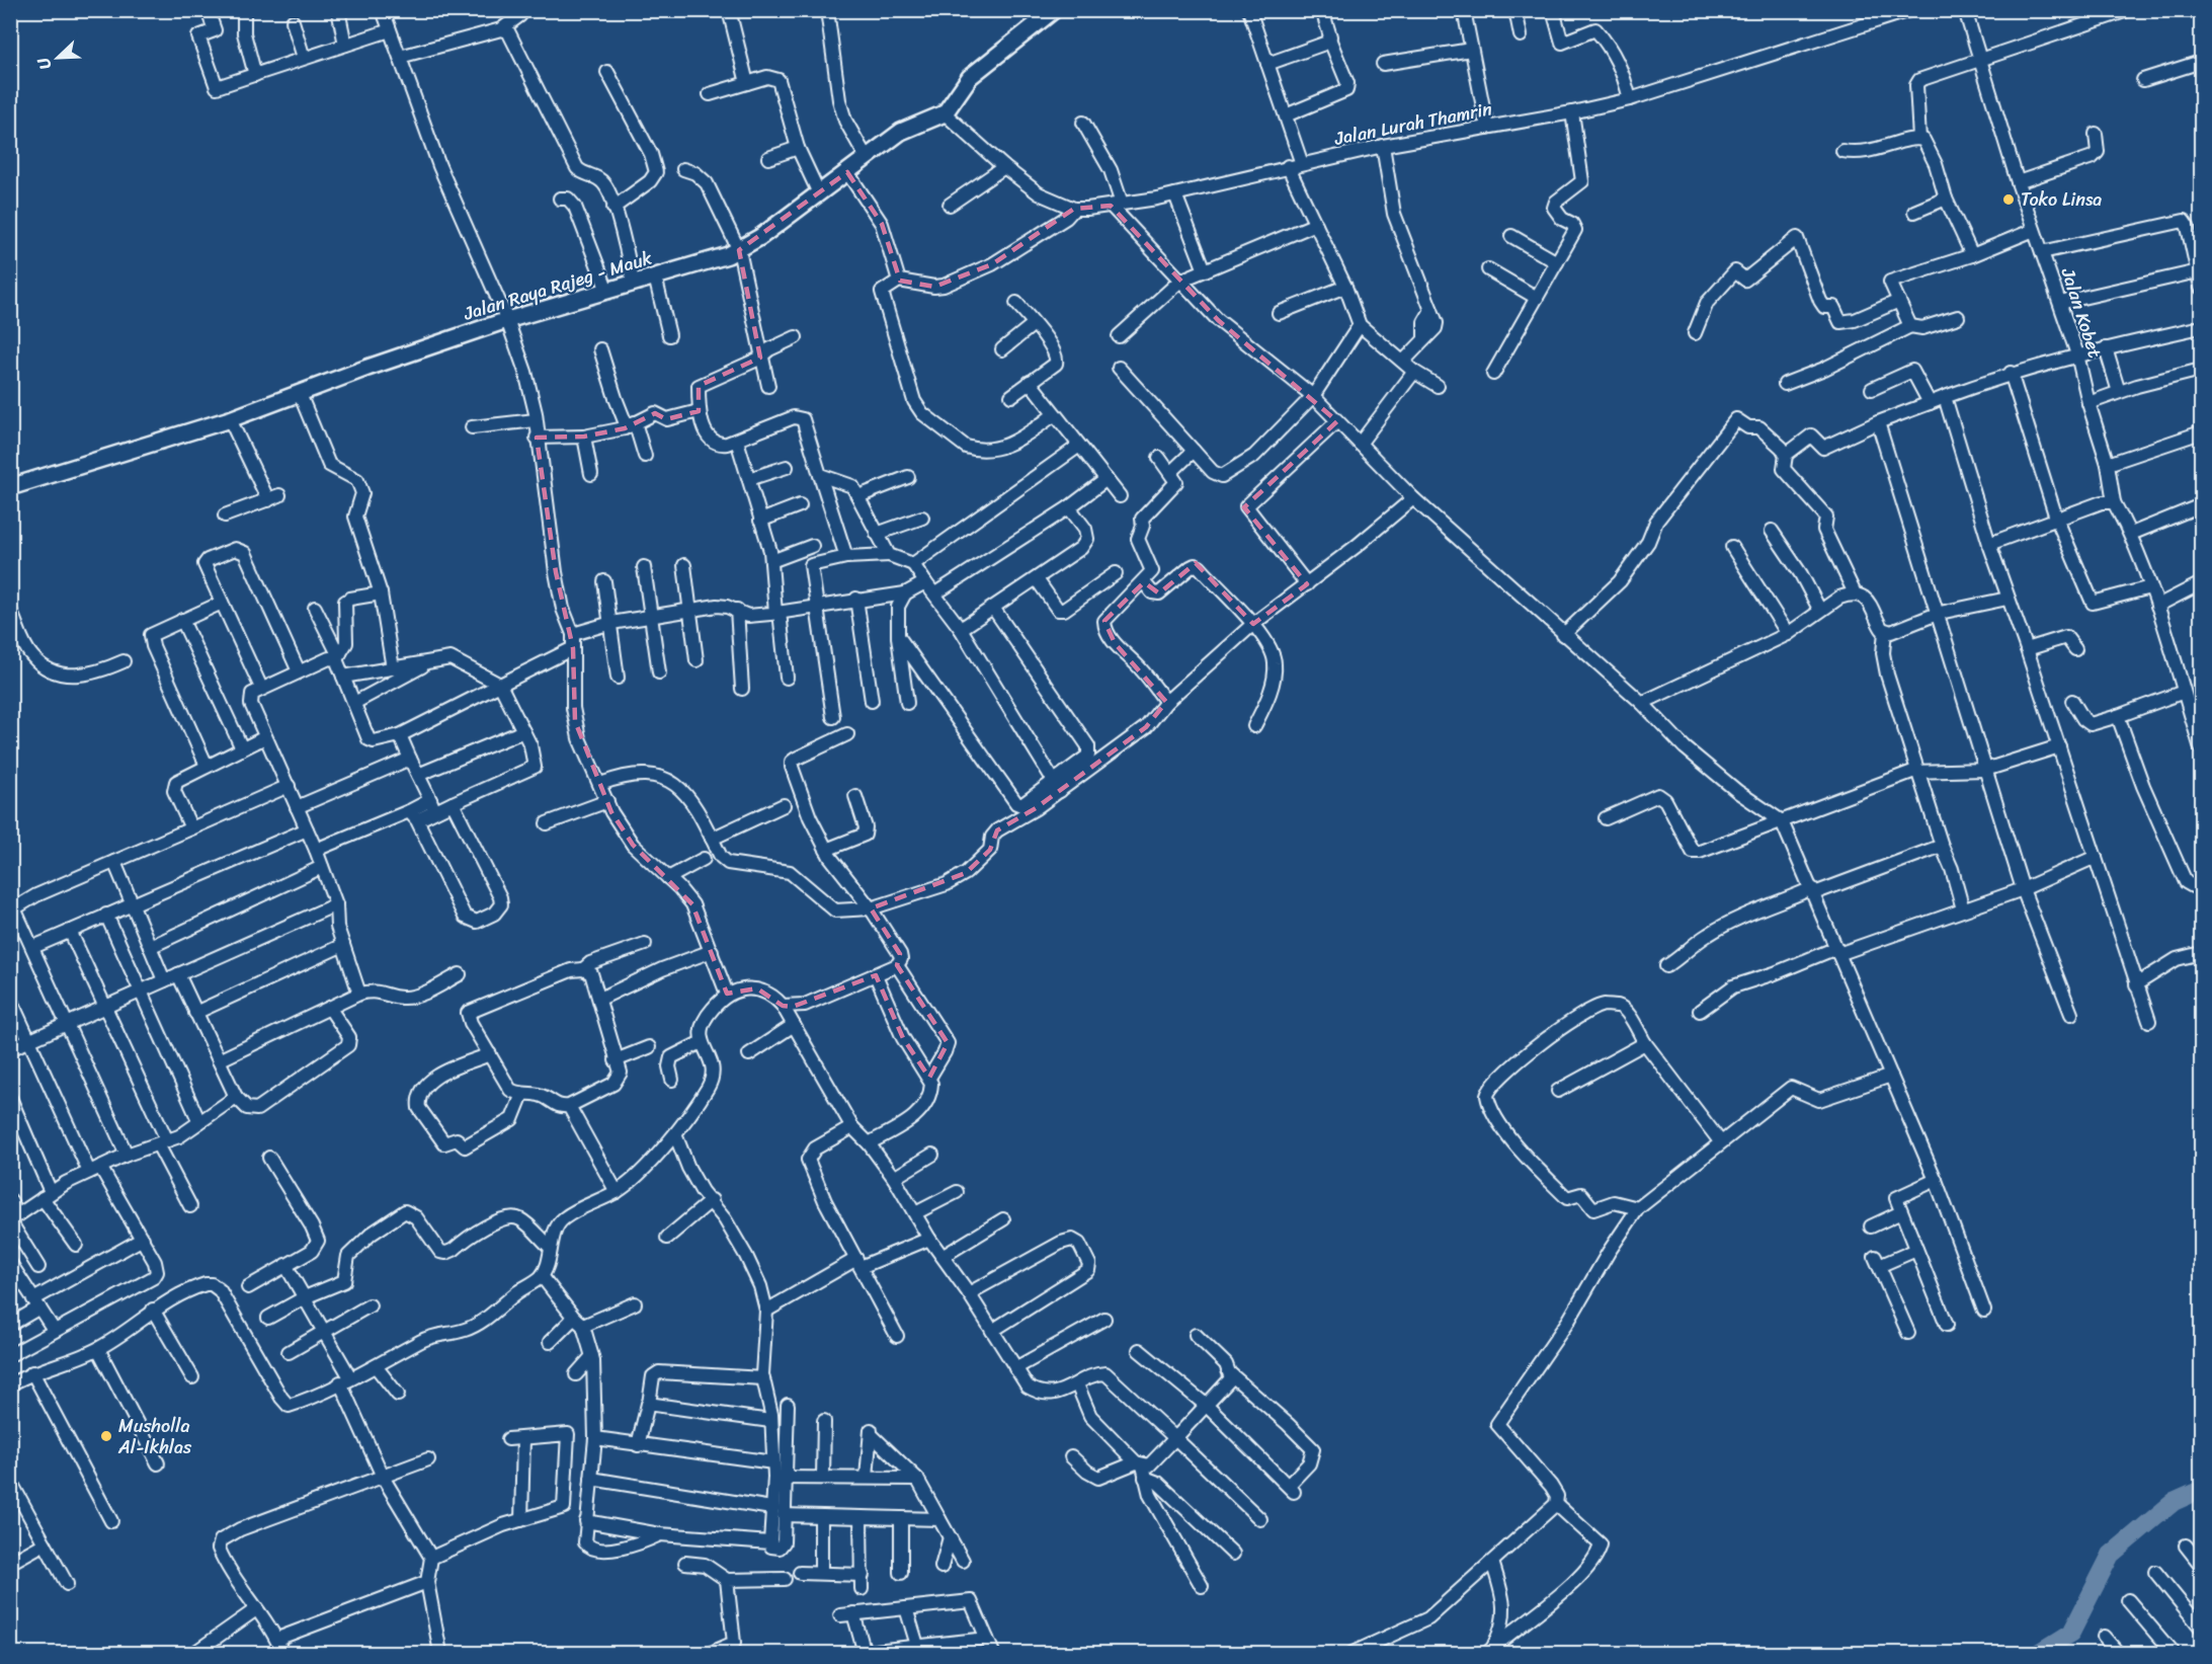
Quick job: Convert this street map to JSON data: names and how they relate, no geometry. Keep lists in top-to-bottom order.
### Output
{
  "streets": {
    "main road": ["Jalan Raya Rajeg - Mauk"],
    "street": ["Jalan Lurah Thamrin", "Jalan Kobet"]
  },
  "crossings": [
    ["Jalan Lurah Thamrin", "Jalan Raya Rajeg - Mauk"]
  ],
  "places": ["Toko Linsa", "Musholla Al-Ikhlas"],
  "north": "bottom left"
}
